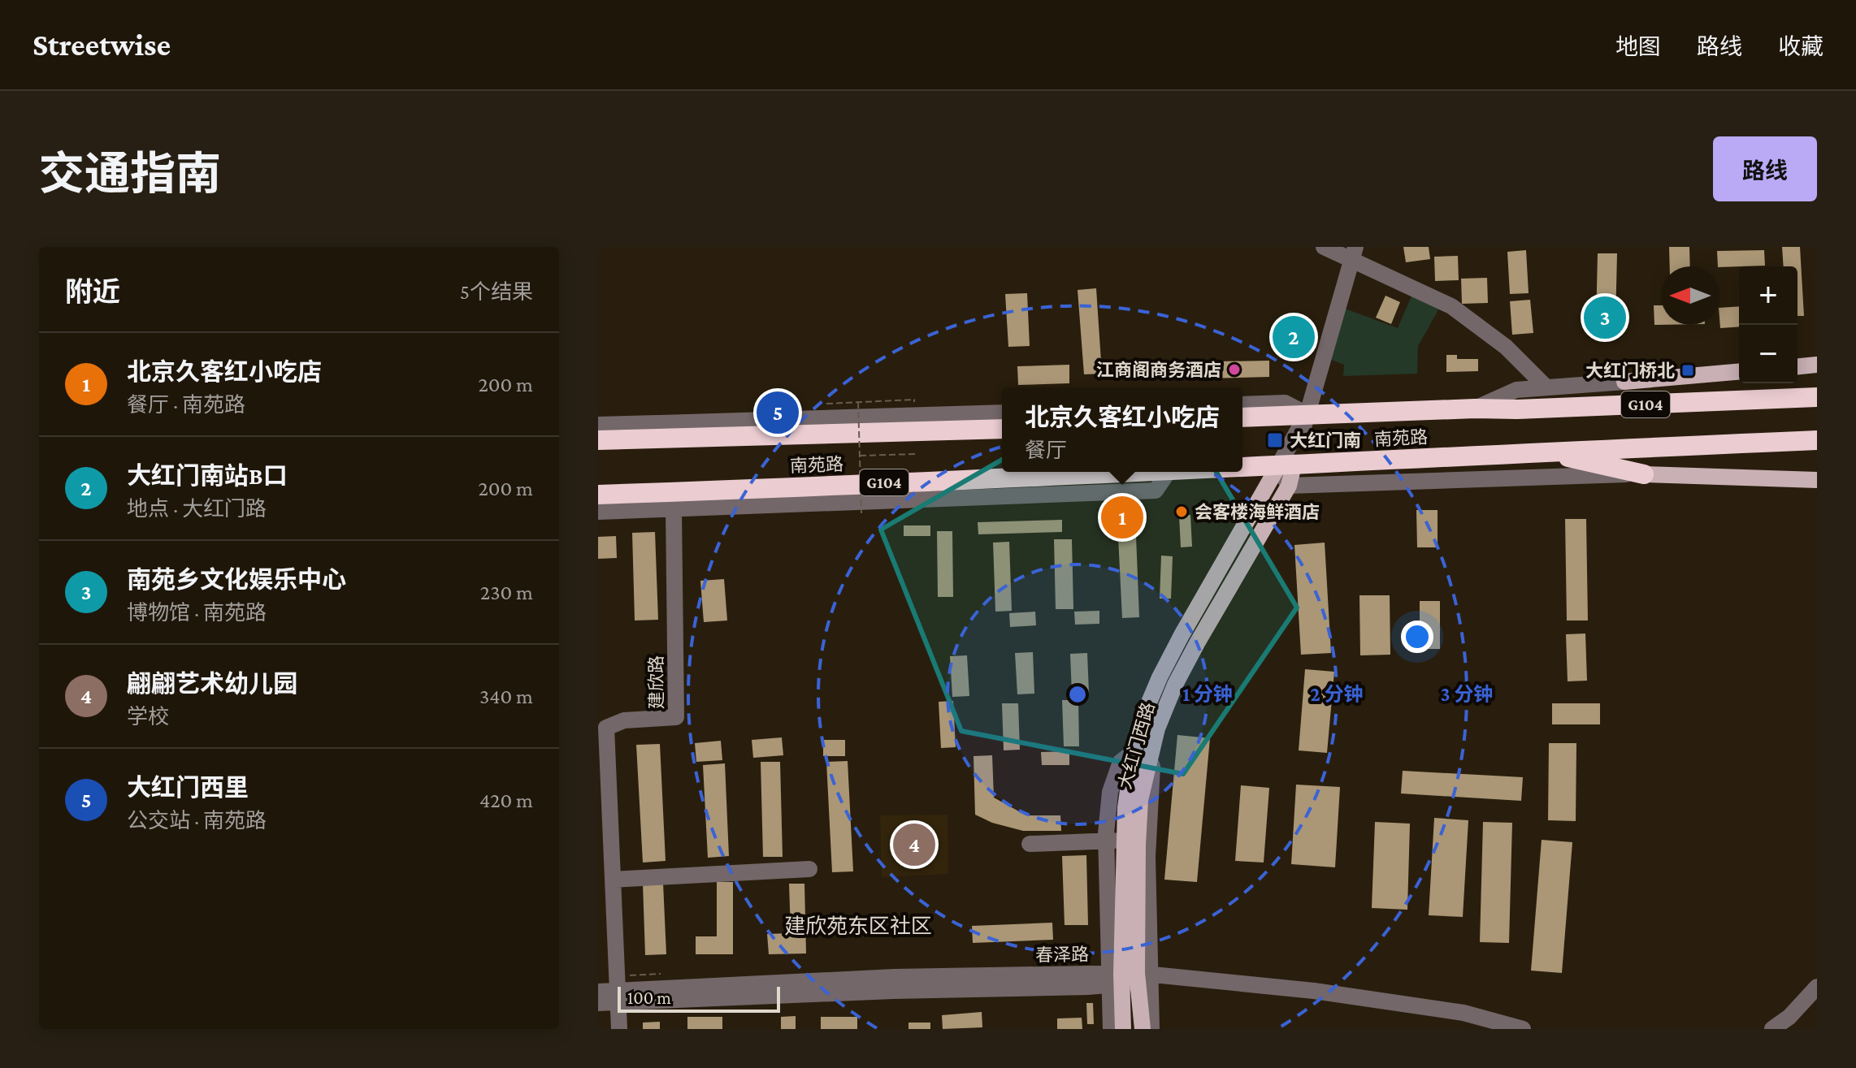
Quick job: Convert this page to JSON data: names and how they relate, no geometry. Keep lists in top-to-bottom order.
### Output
{
  "streets": {
    "highway": ["G104", "南苑路"],
    "main road": ["大红门西路"],
    "street": ["建欣路", "春泽路"]
  },
  "crossings": [
    ["南苑路", "大红门西路"],
    ["建欣路", "春泽路"],
    ["大红门西路", "春泽路"]
  ],
  "districts": ["建欣苑东区社区"],
  "places": {
    "other": ["江商阁商务酒店", "会客楼海鲜酒店"],
    "transit": ["大红门桥北", "大红门南"]
  },
  "scale_bar": "100 m",
  "north": "left",
  "page": {
    "header": "Streetwise",
    "nav": ["地图", "路线", "收藏"],
    "title": "交通指南",
    "buttons": "路线",
    "heading": ["附近", "5个结果"],
    "map_buttons": ["+", "−"],
    "pins": [
      "3",
      "2",
      "5",
      "1",
      "4"
    ],
    "list": [
      {
        "mark": "1",
        "name": "北京久客红小吃店",
        "note": "餐厅 · 南苑路",
        "value": "200 m"
      },
      {
        "mark": "2",
        "name": "大红门南站B口",
        "note": "地点 · 大红门路",
        "value": "200 m"
      },
      {
        "mark": "3",
        "name": "南苑乡文化娱乐中心",
        "note": "博物馆 · 南苑路",
        "value": "230 m"
      },
      {
        "mark": "4",
        "name": "翩翩艺术幼儿园",
        "note": "学校",
        "value": "340 m"
      },
      {
        "mark": "5",
        "name": "大红门西里",
        "note": "公交站 · 南苑路",
        "value": "420 m"
      }
    ],
    "popup": ["北京久客红小吃店", "餐厅"],
    "scale": "100 m"
  },
  "rings": ["1 分钟", "2 分钟", "3 分钟"]
}
